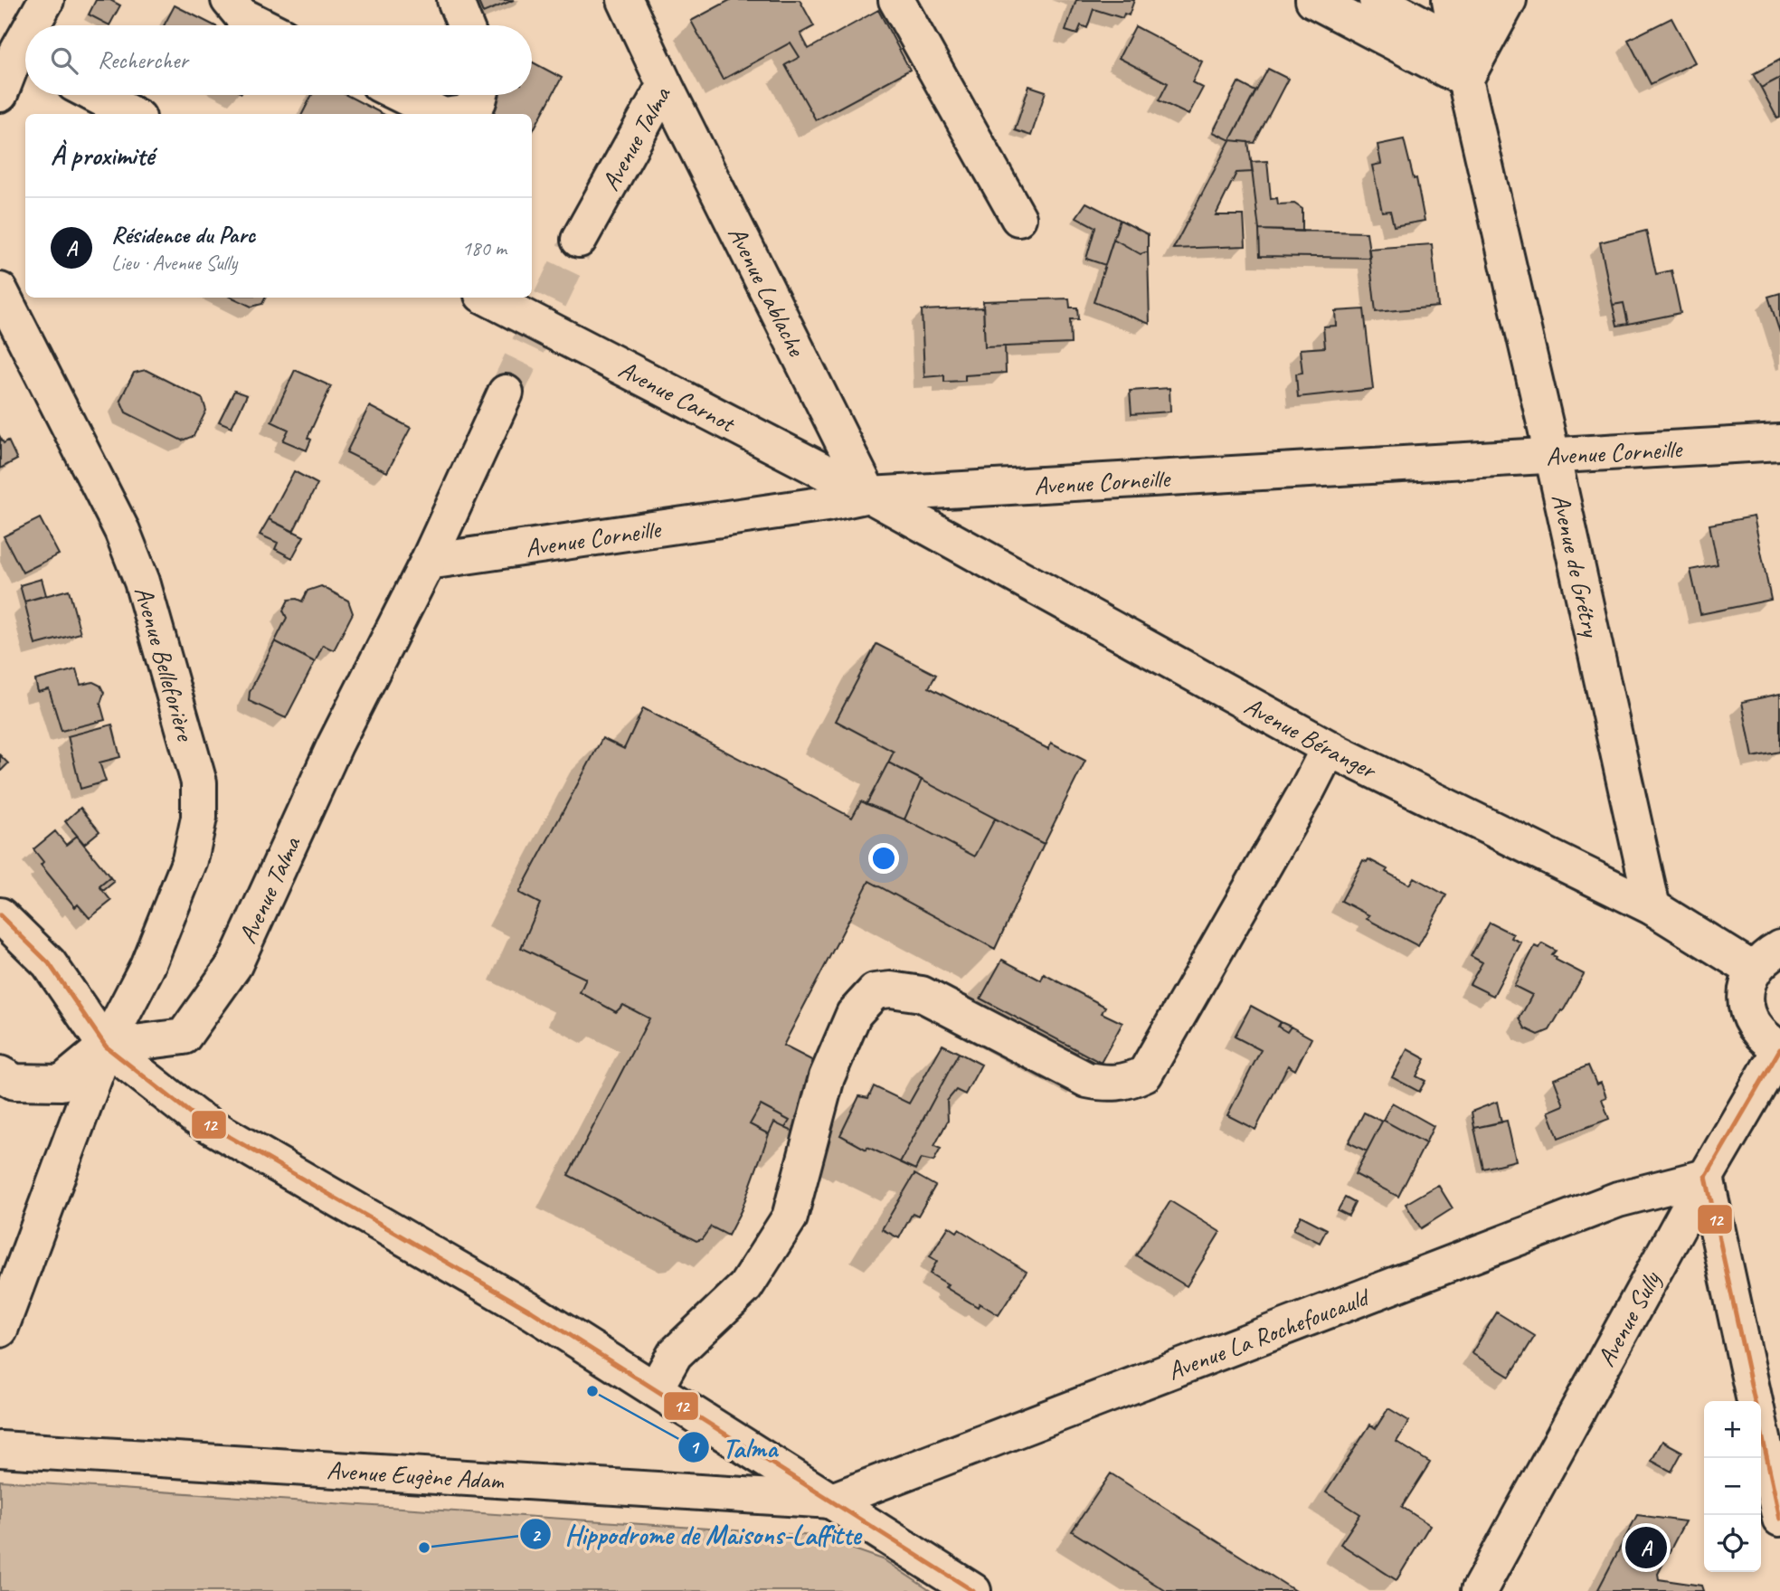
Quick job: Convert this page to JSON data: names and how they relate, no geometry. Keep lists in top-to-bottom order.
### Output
{
  "streets": {
    "street": [
      "Avenue Talma",
      "Avenue Lablache",
      "Avenue Carnot",
      "Avenue Corneille",
      "Avenue de Grétry",
      "Avenue Belleforière",
      "Avenue Béranger",
      "Avenue Sully",
      "Avenue La Rochefoucauld",
      "Avenue Eugène Adam"
    ]
  },
  "crossings": [
    ["Avenue Talma", "Avenue Lablache"],
    ["Avenue Talma", "Avenue Corneille"],
    ["Avenue Talma", "Avenue Belleforière"],
    ["Avenue Lablache", "Avenue Carnot"],
    ["Avenue Lablache", "Avenue Corneille"],
    ["Avenue Lablache", "Avenue Béranger"],
    ["Avenue Carnot", "Avenue Corneille"],
    ["Avenue Carnot", "Avenue Béranger"],
    ["Avenue Corneille", "Avenue de Grétry"],
    ["Avenue Corneille", "Avenue Béranger"],
    ["Avenue de Grétry", "Avenue Béranger"],
    ["Avenue Sully", "Avenue La Rochefoucauld"],
    ["Avenue La Rochefoucauld", "Avenue Eugène Adam"]
  ],
  "places": ["Talma", "Hippodrome de Maisons-Laffitte"],
  "lines": ["transit line 12"],
  "page": {
    "search": "Rechercher",
    "heading": "À proximité",
    "list": [
      {
        "mark": "A",
        "name": "Résidence du Parc",
        "note": "Lieu · Avenue Sully",
        "value": "180 m"
      }
    ],
    "map_buttons": ["+", "−"],
    "pins": "A"
  }
}
